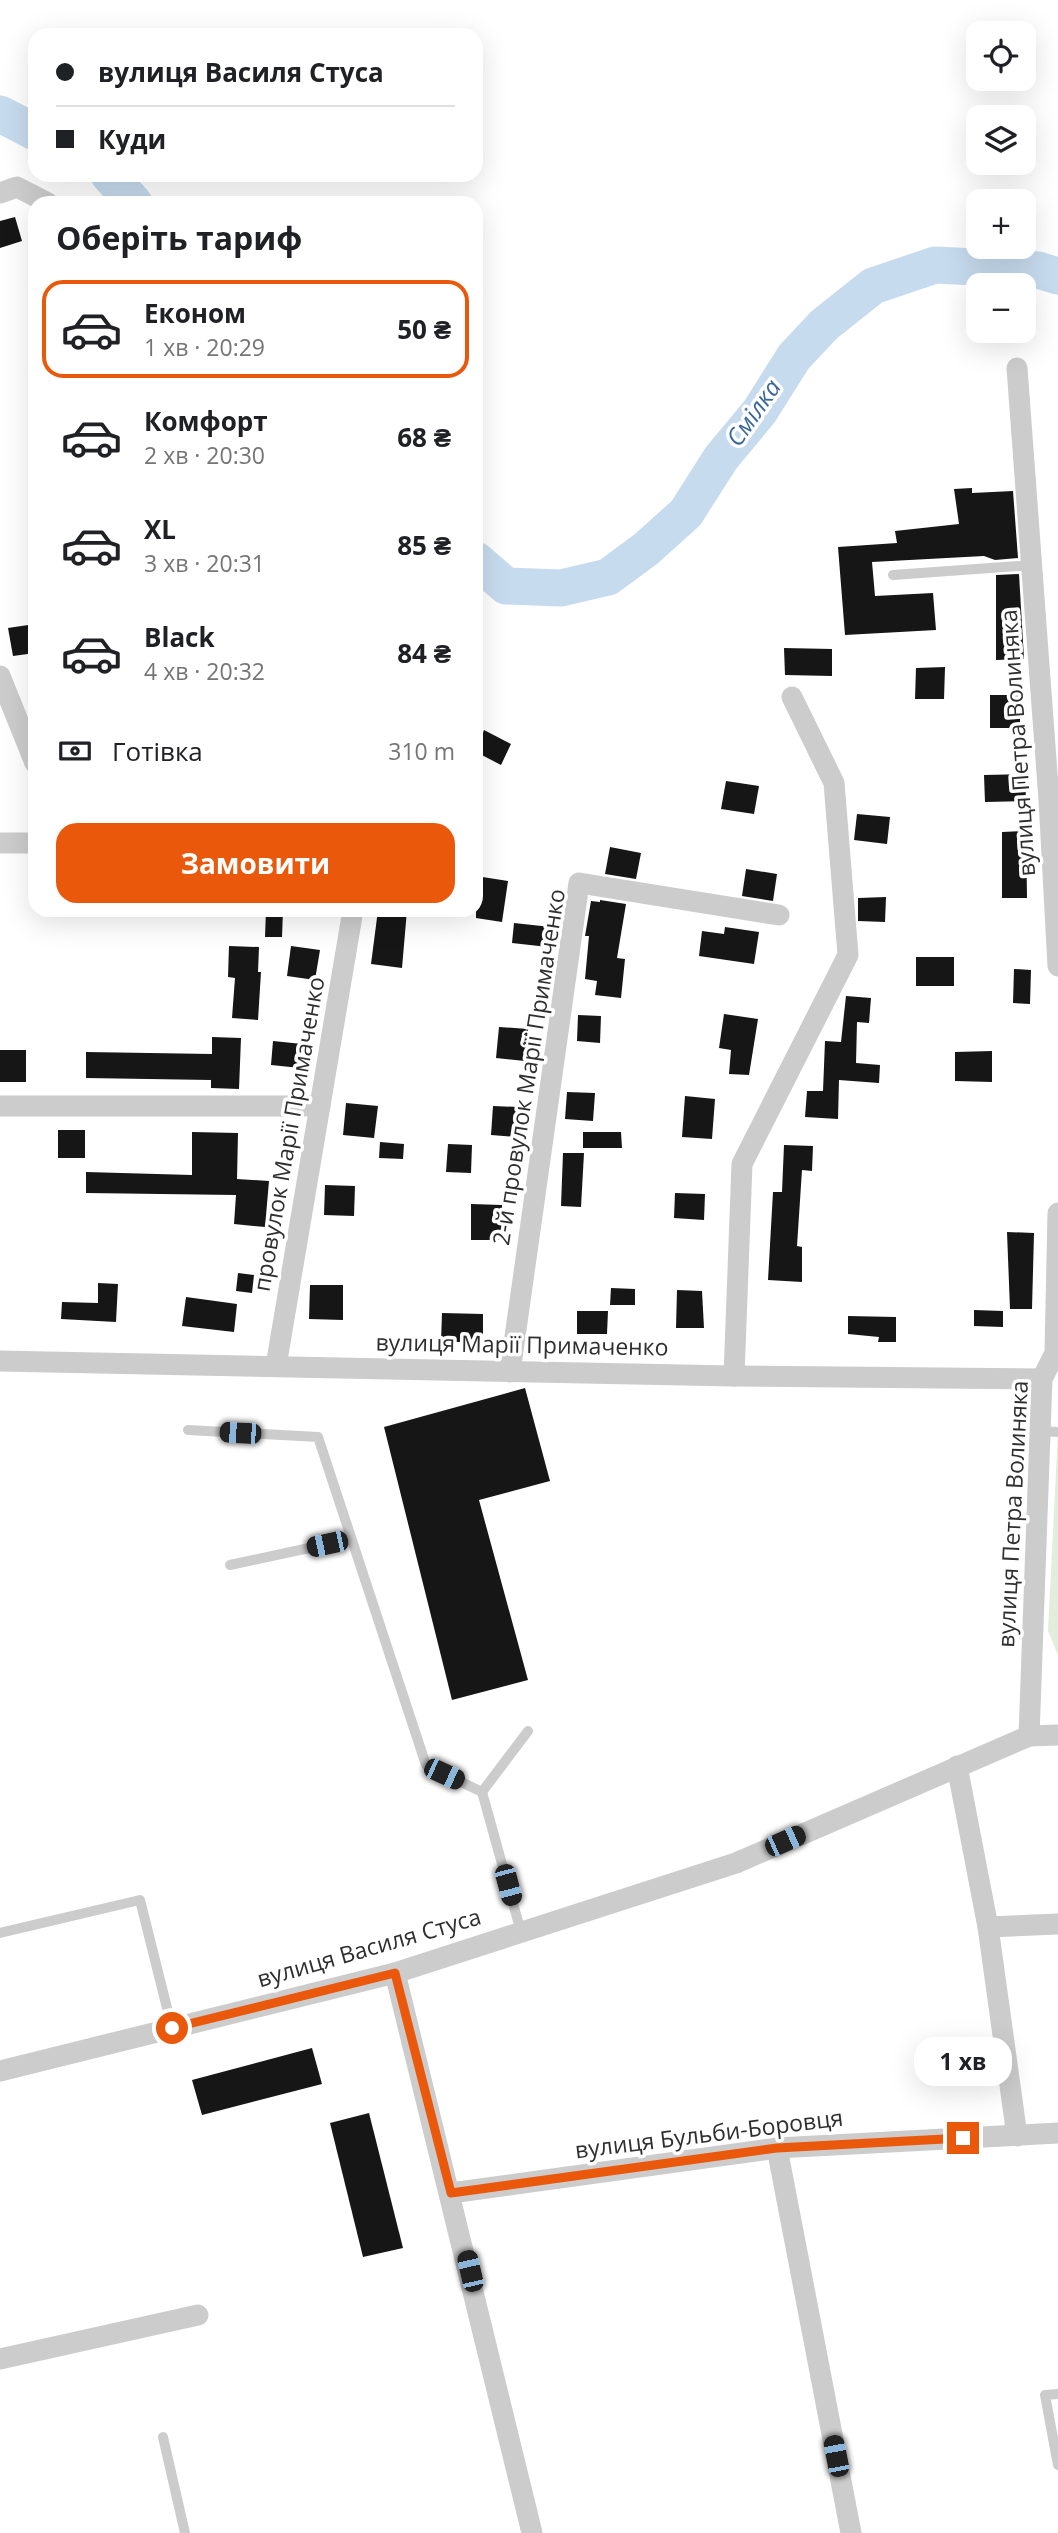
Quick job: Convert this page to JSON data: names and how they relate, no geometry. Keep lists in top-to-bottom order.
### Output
{
  "streets": {
    "street": [
      "вулиця Петра Волиняка",
      "2-й провулок Марії Примаченко",
      "провулок Марії Примаченко",
      "вулиця Марії Примаченко",
      "вулиця Василя Стуса",
      "вулиця Бульби-Боровця"
    ]
  },
  "crossings": [
    ["вулиця Петра Волиняка", "вулиця Марії Примаченко"],
    ["вулиця Петра Волиняка", "вулиця Василя Стуса"],
    ["2-й провулок Марії Примаченко", "вулиця Марії Примаченко"],
    ["провулок Марії Примаченко", "вулиця Марії Примаченко"]
  ],
  "water": ["Смілка"],
  "page": {
    "map_buttons": ["+", "−"],
    "banner": ["вулиця Василя Стуса", "Куди"],
    "heading": "Оберіть тариф",
    "list": [
      {
        "name": "Економ",
        "note": "1 хв · 20:29",
        "value": "50 ₴"
      },
      {
        "name": "Комфорт",
        "note": "2 хв · 20:30",
        "value": "68 ₴"
      },
      {
        "name": "XL",
        "note": "3 хв · 20:31",
        "value": "85 ₴"
      },
      {
        "name": "Black",
        "note": "4 хв · 20:32",
        "value": "84 ₴"
      }
    ],
    "pay": ["Готівка", "310 m"],
    "buttons": "Замовити",
    "bubble": "1 хв"
  }
}
